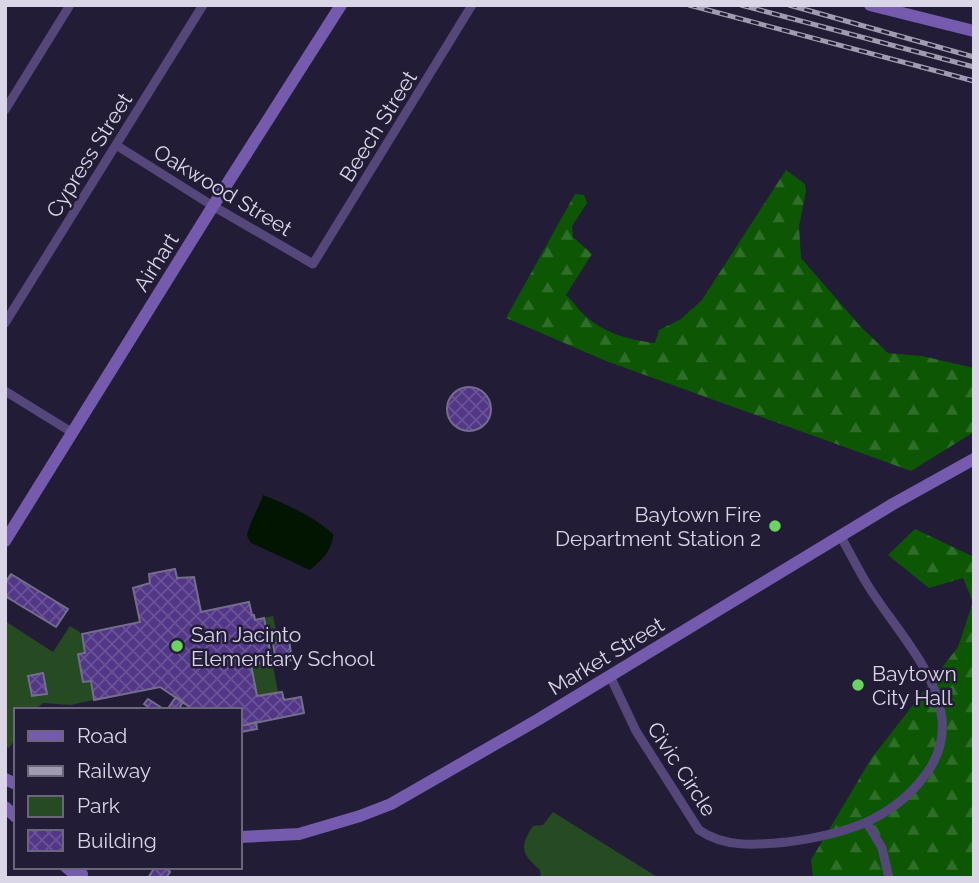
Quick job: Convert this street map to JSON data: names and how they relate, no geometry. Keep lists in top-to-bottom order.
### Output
{
  "streets": {
    "main road": ["Airhart", "Market Street"],
    "street": [
      "Beech Street",
      "Cypress Street",
      "Oakwood Street",
      "Civic Circle"
    ]
  },
  "crossings": [
    ["Beech Street", "Oakwood Street"],
    ["Cypress Street", "Oakwood Street"],
    ["Oakwood Street", "Airhart"],
    ["Market Street", "Civic Circle"]
  ],
  "places": ["Baytown Fire Department Station 2", "San Jacinto Elementary School", "Baytown City Hall"],
  "legend": [
    "Road",
    "Railway",
    "Park",
    "Building"
  ]
}
